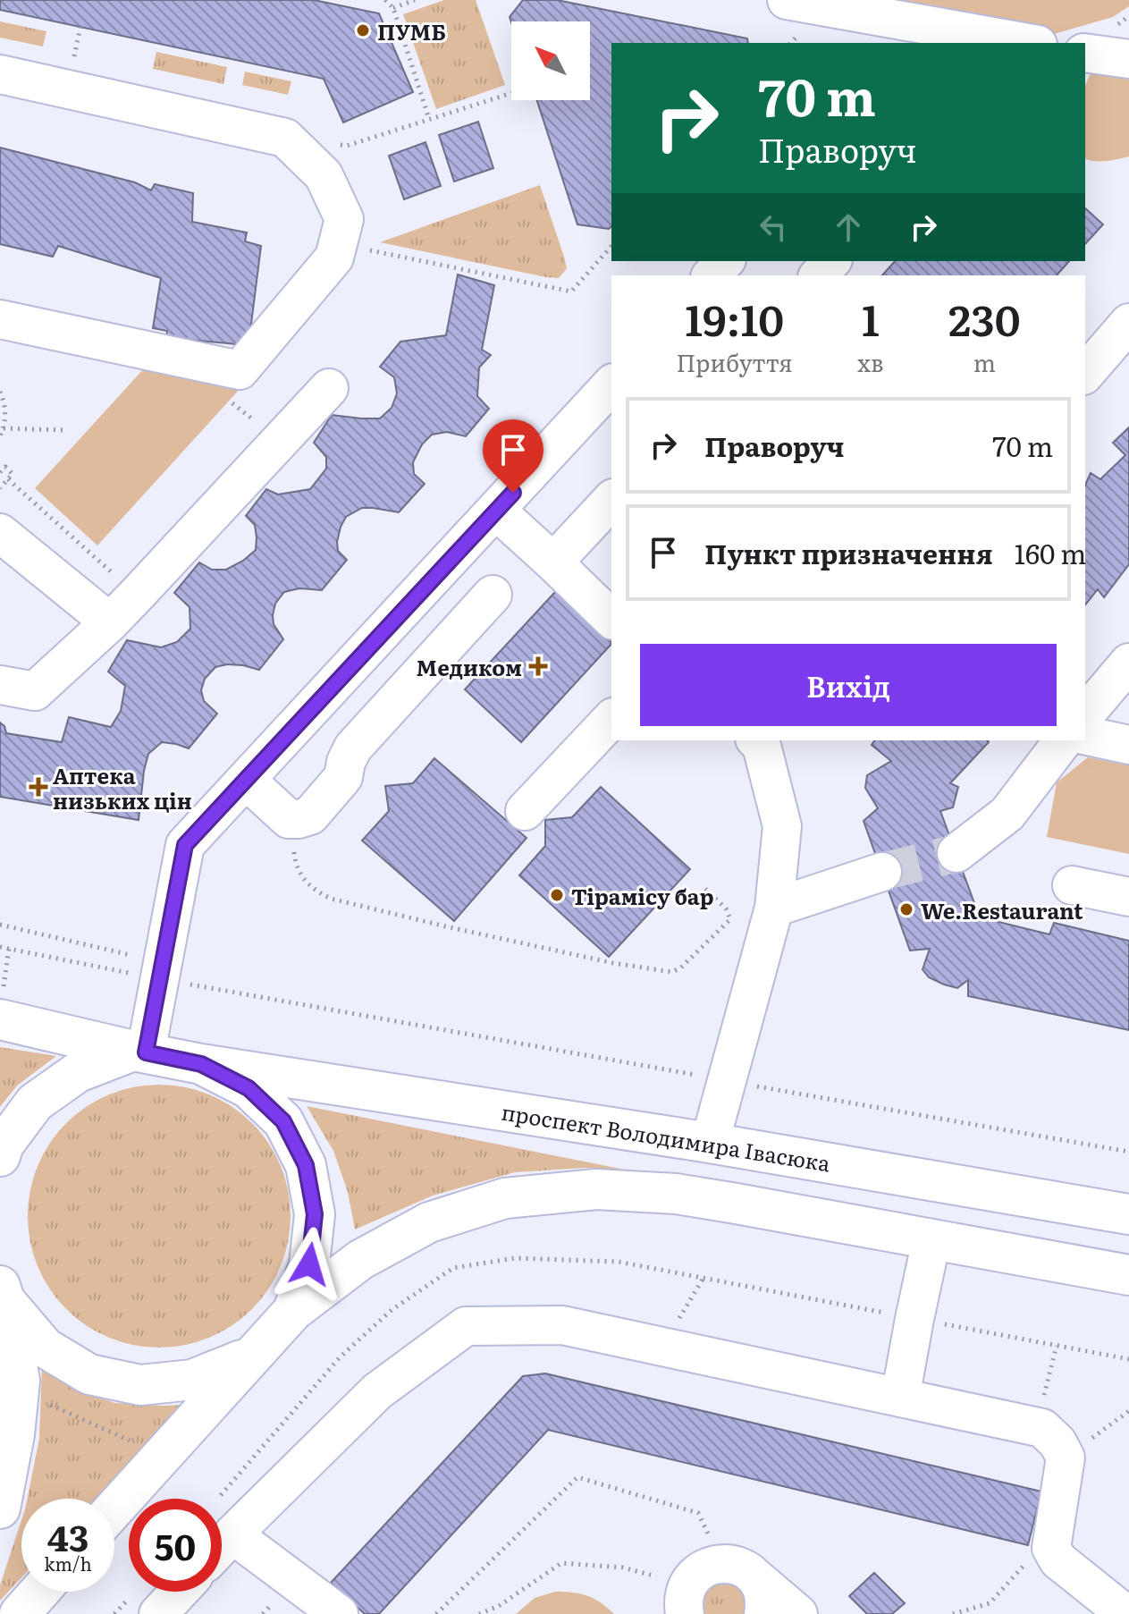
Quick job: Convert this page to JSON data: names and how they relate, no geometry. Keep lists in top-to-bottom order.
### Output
{
  "streets": {
    "main road": ["проспект Володимира Івасюка"]
  },
  "places": {
    "other": ["ПУМБ", "Тірамісу бар", "We.Restaurant"],
    "health": ["Медиком", "Аптека низьких цін"]
  },
  "north": "top left",
  "page": {
    "turn": ["70 m", "Праворуч"],
    "eta": [
      "19:10",
      "Прибуття",
      "1",
      "хв",
      "230",
      "m"
    ],
    "list": [
      {
        "name": "Праворуч",
        "value": "70 m"
      },
      {
        "name": "Пункт призначення",
        "value": "160 m"
      }
    ],
    "buttons": "Вихід",
    "speed": "43 km/h",
    "limit": "50"
  }
}
